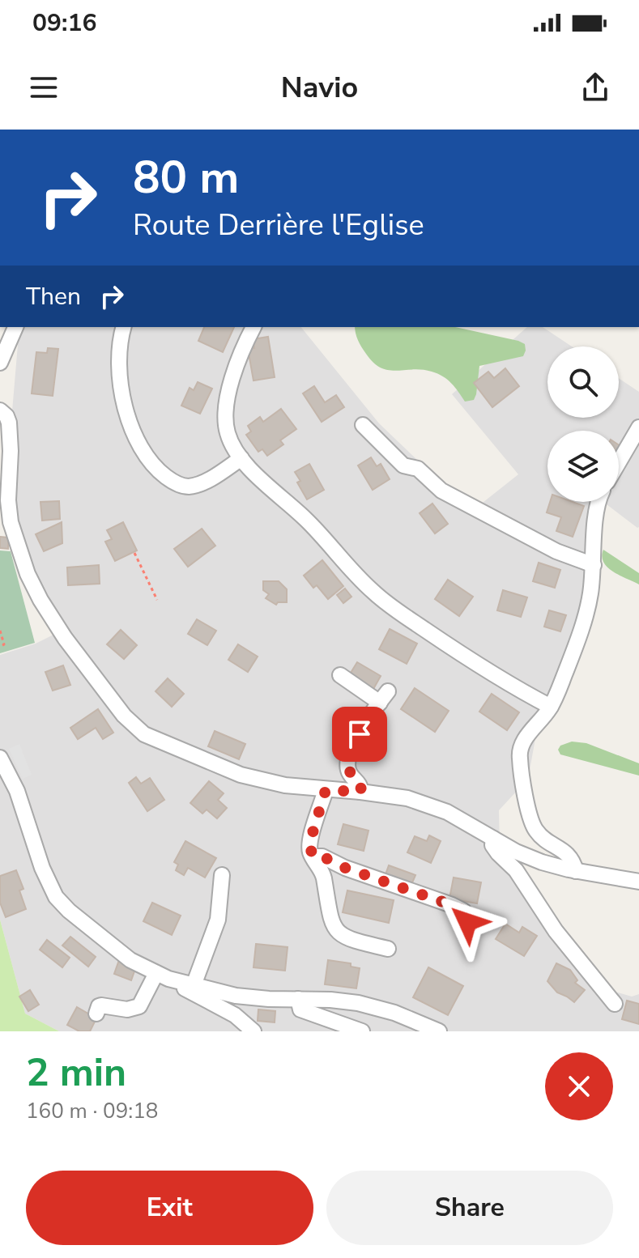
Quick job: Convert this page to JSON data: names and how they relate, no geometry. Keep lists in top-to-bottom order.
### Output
{
  "page": {
    "status": "09:16",
    "header": "Navio",
    "turn": ["80 m", "Route Derrière l'Eglise"],
    "then": "Then",
    "heading": ["2 min", "160 m · 09:18"],
    "buttons": ["Exit", "Share"]
  }
}
